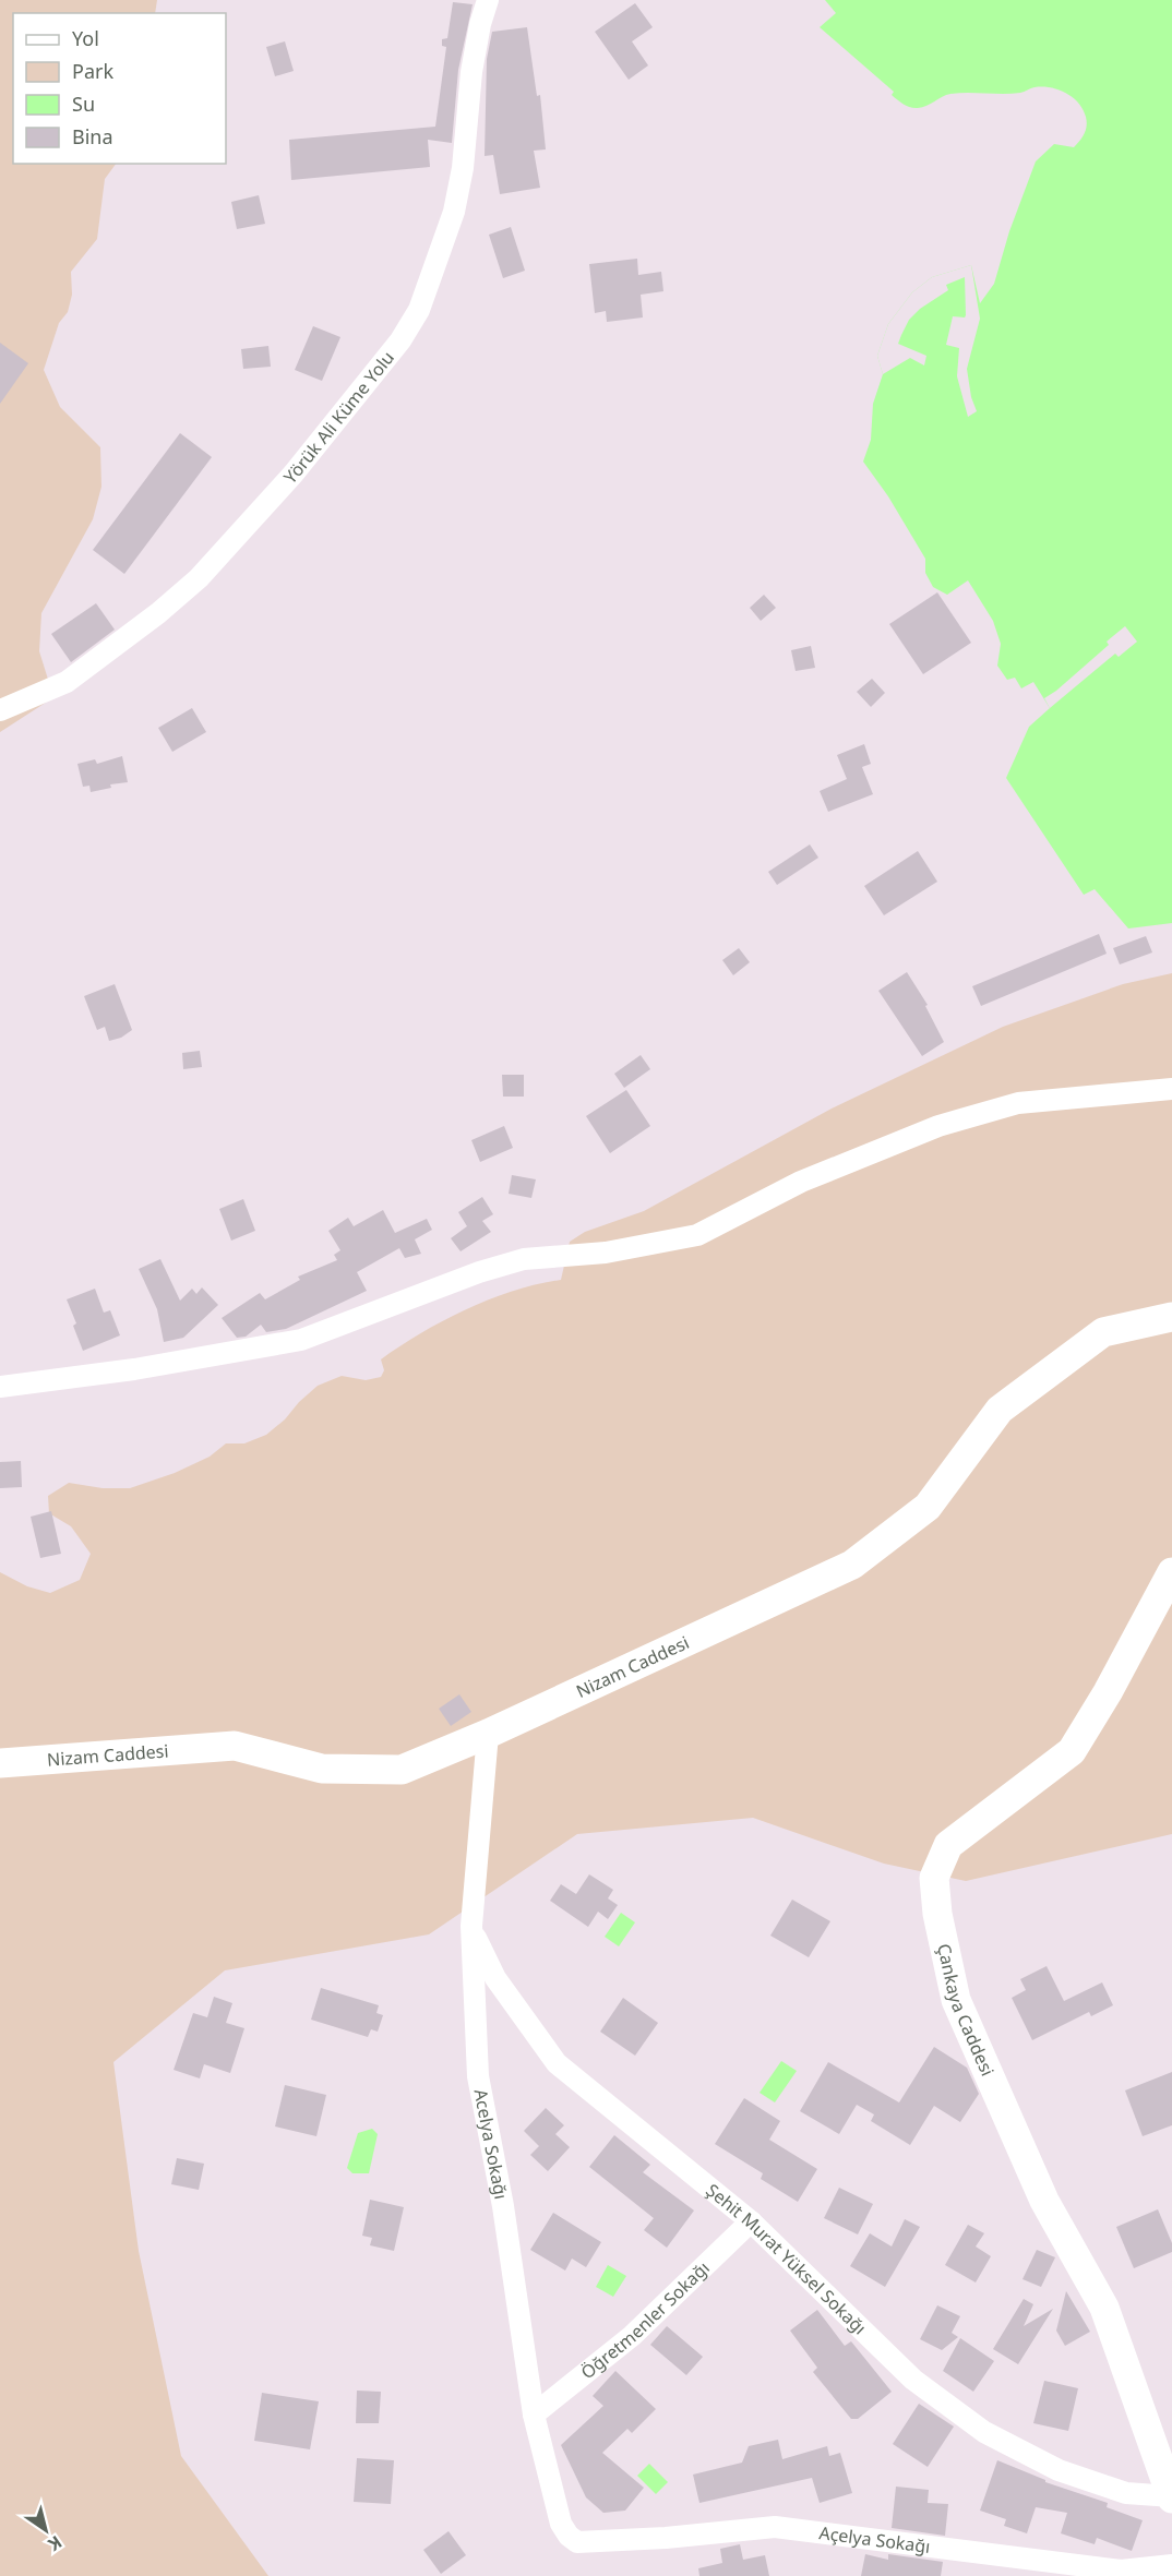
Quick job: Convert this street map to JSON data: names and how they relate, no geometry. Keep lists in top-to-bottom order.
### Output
{
  "streets": {
    "street": [
      "Yörük Ali Küme Yolu",
      "Nizam Caddesi",
      "Çankaya Caddesi",
      "Acelya Sokağı",
      "Şehit Murat Yüksel Sokağı",
      "Öğretmenler Sokağı",
      "Açelya Sokağı"
    ]
  },
  "crossings": [
    ["Nizam Caddesi", "Acelya Sokağı"],
    ["Çankaya Caddesi", "Şehit Murat Yüksel Sokağı"],
    ["Acelya Sokağı", "Şehit Murat Yüksel Sokağı"],
    ["Acelya Sokağı", "Öğretmenler Sokağı"],
    ["Acelya Sokağı", "Açelya Sokağı"],
    ["Şehit Murat Yüksel Sokağı", "Öğretmenler Sokağı"]
  ],
  "legend": [
    "Yol",
    "Park",
    "Su",
    "Bina"
  ],
  "north": "bottom right"
}
